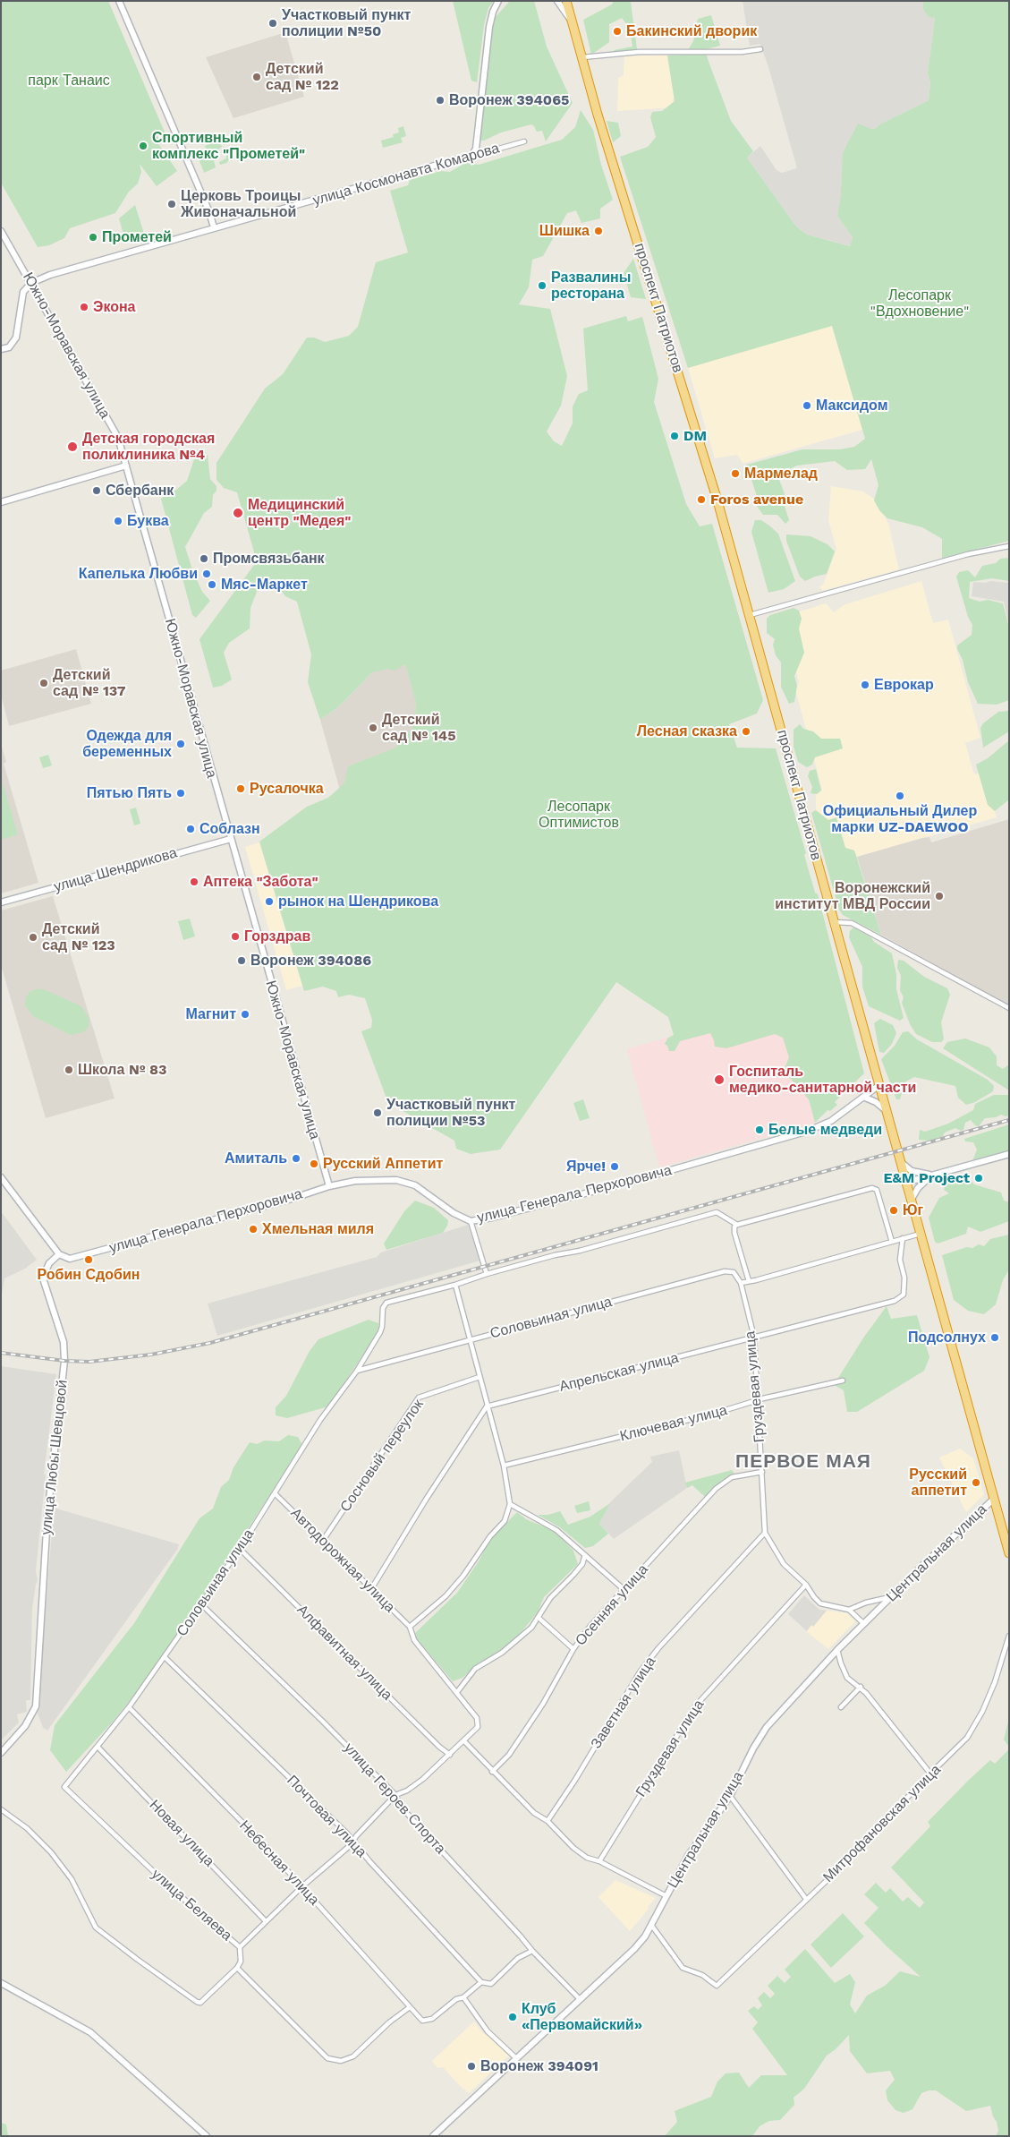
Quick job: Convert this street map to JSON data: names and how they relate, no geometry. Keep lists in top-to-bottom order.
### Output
{
  "streets": {
    "highway": ["проспект Патриотов"],
    "street": [
      "улица Космонавта Комарова",
      "Южно-Моравская улица",
      "улица Шендрикова",
      "улица Генерала Перхоровича",
      "Соловьиная улица",
      "Апрельская улица",
      "Груздевая улица",
      "Ключевая улица",
      "Сосновый переулок",
      "улица Любы Шевцовой",
      "Центральная улица",
      "Автодорожная улица",
      "Осенняя улица",
      "Алфавитная улица",
      "Заветная улица",
      "улица Героев Спорта",
      "Почтовая улица",
      "Митрофановская улица",
      "Новая улица",
      "Небесная улица",
      "улица Беляева"
    ]
  },
  "crossings": [
    ["улица Космонавта Комарова", "Южно-Моравская улица"],
    ["проспект Патриотов", "улица Генерала Перхоровича"],
    ["проспект Патриотов", "Центральная улица"],
    ["Южно-Моравская улица", "улица Шендрикова"],
    ["Южно-Моравская улица", "улица Генерала Перхоровича"],
    ["улица Генерала Перхоровича", "улица Любы Шевцовой"],
    ["Соловьиная улица", "Груздевая улица"],
    ["Соловьиная улица", "Автодорожная улица"],
    ["Соловьиная улица", "Алфавитная улица"],
    ["Соловьиная улица", "улица Героев Спорта"],
    ["Соловьиная улица", "Почтовая улица"],
    ["Соловьиная улица", "Новая улица"],
    ["Соловьиная улица", "Небесная улица"],
    ["Соловьиная улица", "улица Беляева"],
    ["Апрельская улица", "Груздевая улица"],
    ["Груздевая улица", "Ключевая улица"],
    ["Груздевая улица", "Осенняя улица"],
    ["Груздевая улица", "Заветная улица"],
    ["Сосновый переулок", "Автодорожная улица"],
    ["Центральная улица", "улица Героев Спорта"],
    ["Центральная улица", "Митрофановская улица"]
  ],
  "districts": ["ПЕРВОЕ МАЯ"],
  "parks": ["парк Танаис", "Лесопарк \"Вдохновение\"", "Лесопарк Оптимистов"],
  "places": [
    "Участковый пункт полиции №50",
    "Бакинский дворик",
    "Детский сад № 122",
    "Воронеж 394065",
    "Спортивный комплекс \"Прометей\"",
    "Церковь Троицы Живоначальной",
    "Шишка",
    "Прометей",
    "Развалины ресторана",
    "Экона",
    "Максидом",
    "DM",
    "Детская городская поликлиника №4",
    "Мармелад",
    "Сбербанк",
    "Foros avenue",
    "Медицинский центр \"Медея\"",
    "Буква",
    "Промсвязьбанк",
    "Капелька Любви",
    "Мяс-Маркет",
    "Детский сад № 137",
    "Еврокар",
    "Детский сад № 145",
    "Лесная сказка",
    "Одежда для беременных",
    "Русалочка",
    "Пятью Пять",
    "Официальный Дилер марки UZ-DAEWOO",
    "Соблазн",
    "Аптека \"Забота\"",
    "Воронежский институт МВД России",
    "рынок на Шендрикова",
    "Горздрав",
    "Детский сад № 123",
    "Воронеж 394086",
    "Магнит",
    "Школа № 83",
    "Госпиталь медико-санитарной части",
    "Участковый пункт полиции №53",
    "Белые медведи",
    "Амиталь",
    "Русский Аппетит",
    "Ярче!",
    "E&M Project",
    "Юг",
    "Хмельная миля",
    "Робин Сдобин",
    "Подсолнух",
    "Русский аппетит",
    "Клуб «Первомайский»",
    "Воронеж 394091"
  ]
}
